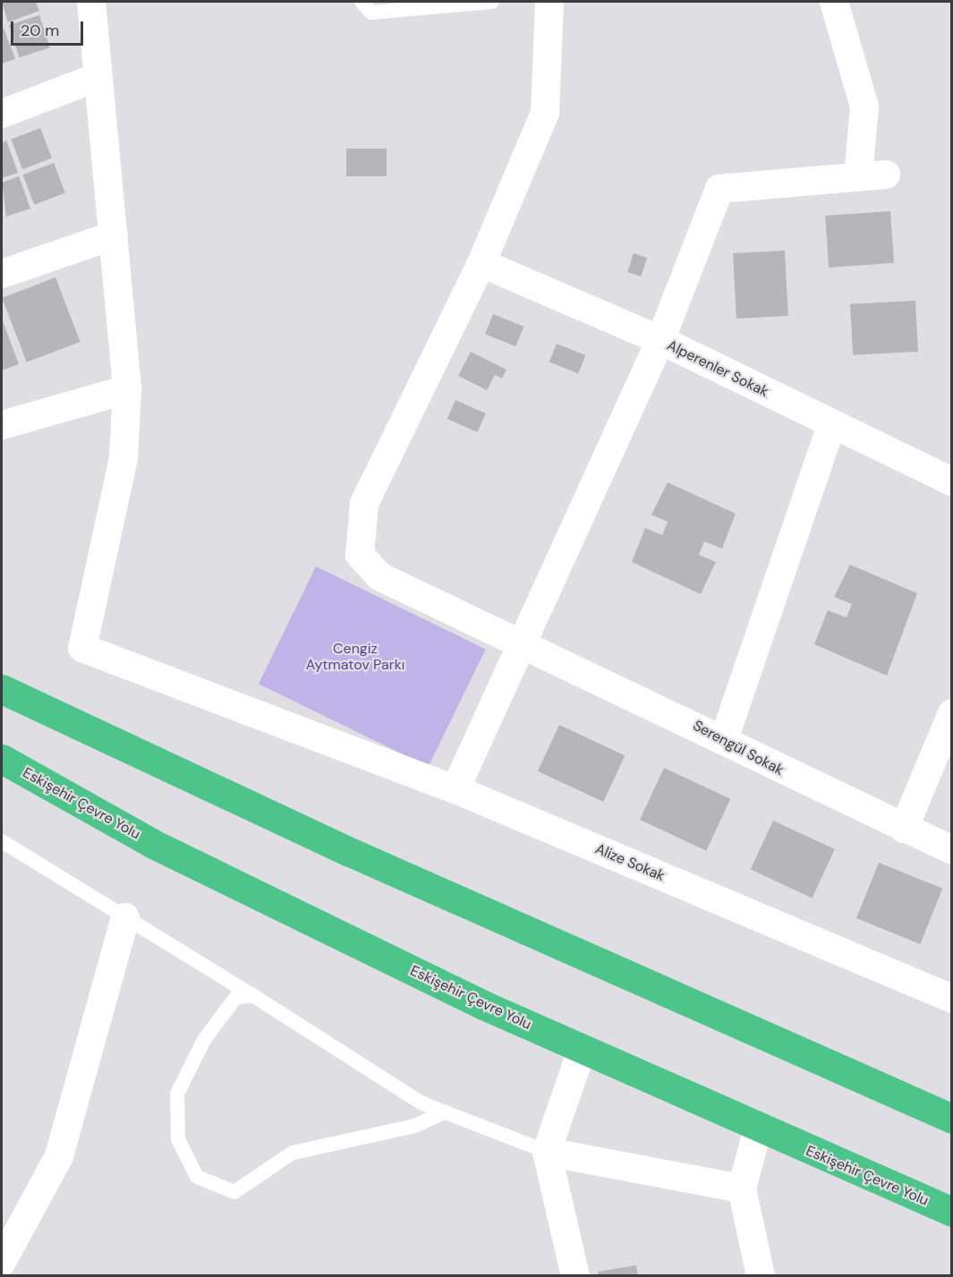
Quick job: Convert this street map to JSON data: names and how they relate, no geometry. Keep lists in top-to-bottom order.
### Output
{
  "streets": {
    "highway": ["Eskişehir Çevre Yolu"],
    "street": ["Alperenler Sokak", "Serengül Sokak", "Alize Sokak"]
  },
  "crossings": [
    ["Alperenler Sokak", "Serengül Sokak"]
  ],
  "parks": ["Cengiz Aytmatov Parkı"],
  "scale_bar": "20 m"
}
